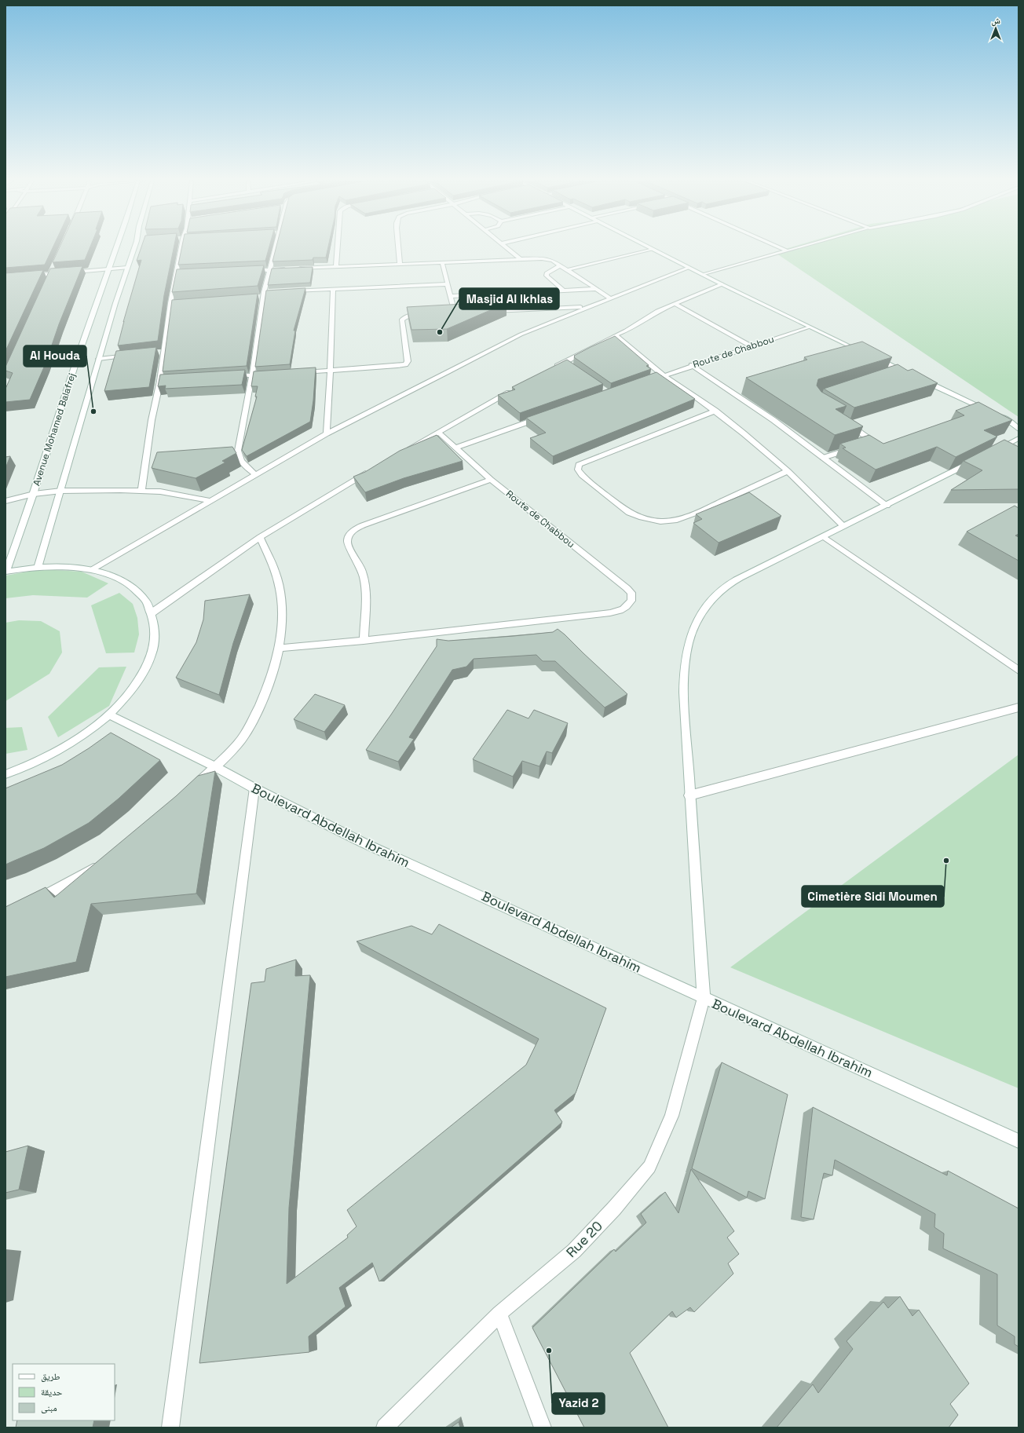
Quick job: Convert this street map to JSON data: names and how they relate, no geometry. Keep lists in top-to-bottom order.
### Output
{
  "streets": {
    "street": [
      "Route de Chabbou",
      "Avenue Mohamed Balafrej",
      "Boulevard Abdellah Ibrahim",
      "Rue 20"
    ]
  },
  "crossings": [
    ["Boulevard Abdellah Ibrahim", "Rue 20"]
  ],
  "places": [
    "Masjid Al Ikhlas",
    "Al Houda",
    "Cimetière Sidi Moumen",
    "Yazid 2"
  ],
  "legend": ["طريق", "حديقة", "مبنى"],
  "north": "top"
}
